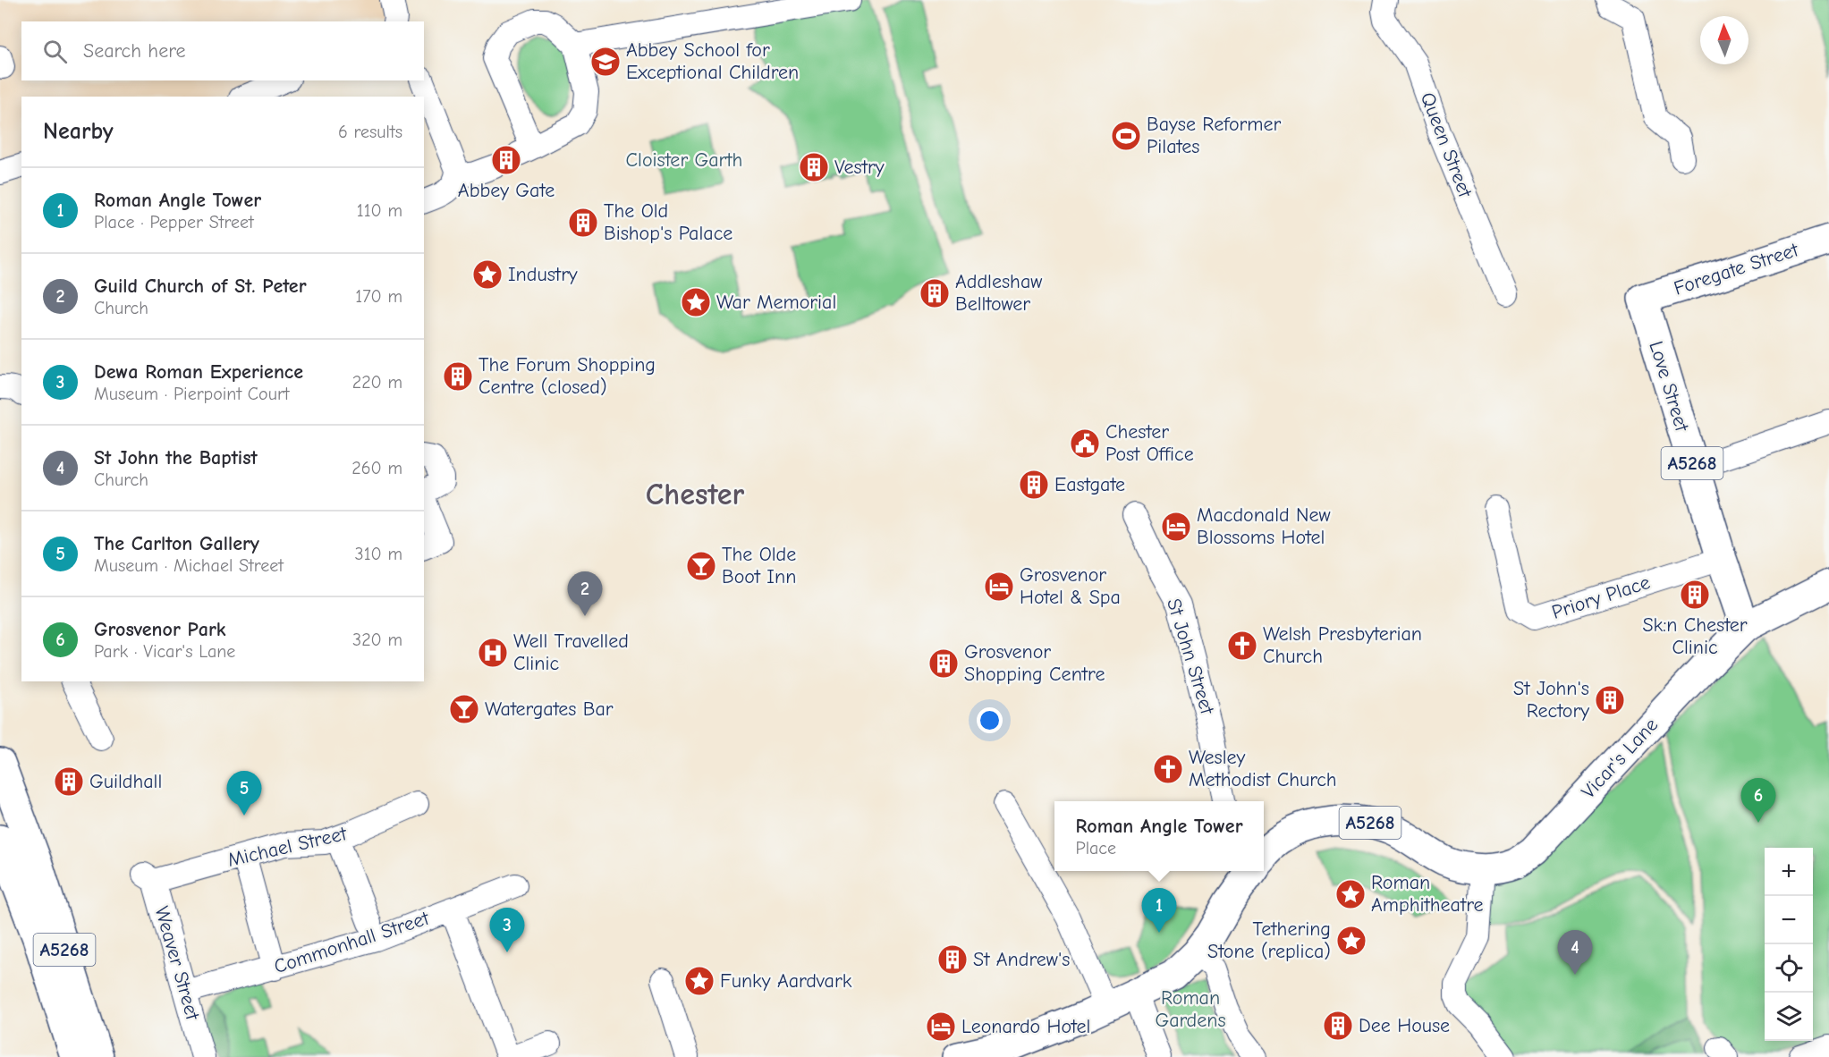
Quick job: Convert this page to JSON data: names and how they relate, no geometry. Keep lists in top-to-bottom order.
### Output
{
  "streets": {
    "highway": [
      "Foregate Street",
      "Love Street",
      "A5268",
      "Vicar's Lane"
    ],
    "street": [
      "Queen Street",
      "Priory Place",
      "St John Street",
      "Michael Street",
      "Commonhall Street",
      "Weaver Street"
    ]
  },
  "crossings": [
    ["Foregate Street", "Love Street"],
    ["Love Street", "A5268"],
    ["Love Street", "Priory Place"],
    ["Love Street", "Vicar's Lane"],
    ["A5268", "Vicar's Lane"],
    ["Michael Street", "Weaver Street"],
    ["Commonhall Street", "Weaver Street"]
  ],
  "districts": ["Chester"],
  "parks": ["Cloister Garth", "Roman Gardens"],
  "places": {
    "school or university": ["Abbey School for Exceptional Children"],
    "sports": ["Bayse Reformer Pilates"],
    "building": [
      "Abbey Gate",
      "Vestry",
      "The Old Bishop's Palace",
      "Addleshaw Belltower",
      "The Forum Shopping Centre (closed)",
      "Eastgate",
      "Sk:n Chester Clinic",
      "Grosvenor Shopping Centre",
      "St John's Rectory",
      "Guildhall",
      "St Andrew's",
      "Dee House"
    ],
    "place": [
      "Industry",
      "War Memorial",
      "Roman Amphitheatre",
      "Tethering Stone (replica)",
      "Funky Aardvark"
    ],
    "public building": ["Chester Post Office"],
    "hotel": ["Macdonald New Blossoms Hotel", "Grosvenor Hotel & Spa", "Leonardo Hotel"],
    "bar": ["The Olde Boot Inn", "Watergates Bar"],
    "church": ["Welsh Presbyterian Church", "Wesley Methodist Church"],
    "hospital": ["Well Travelled Clinic"]
  },
  "north": "top",
  "page": {
    "search": "Search here",
    "heading": ["Nearby", "6 results"],
    "list": [
      {
        "mark": "1",
        "name": "Roman Angle Tower",
        "note": "Place · Pepper Street",
        "value": "110 m"
      },
      {
        "mark": "2",
        "name": "Guild Church of St. Peter",
        "note": "Church",
        "value": "170 m"
      },
      {
        "mark": "3",
        "name": "Dewa Roman Experience",
        "note": "Museum · Pierpoint Court",
        "value": "220 m"
      },
      {
        "mark": "4",
        "name": "St John the Baptist",
        "note": "Church",
        "value": "260 m"
      },
      {
        "mark": "5",
        "name": "The Carlton Gallery",
        "note": "Museum · Michael Street",
        "value": "310 m"
      },
      {
        "mark": "6",
        "name": "Grosvenor Park",
        "note": "Park · Vicar's Lane",
        "value": "320 m"
      }
    ],
    "pins": [
      "2",
      "5",
      "6",
      "1",
      "3",
      "4"
    ],
    "popup": ["Roman Angle Tower", "Place"],
    "map_buttons": ["+", "−"]
  }
}
